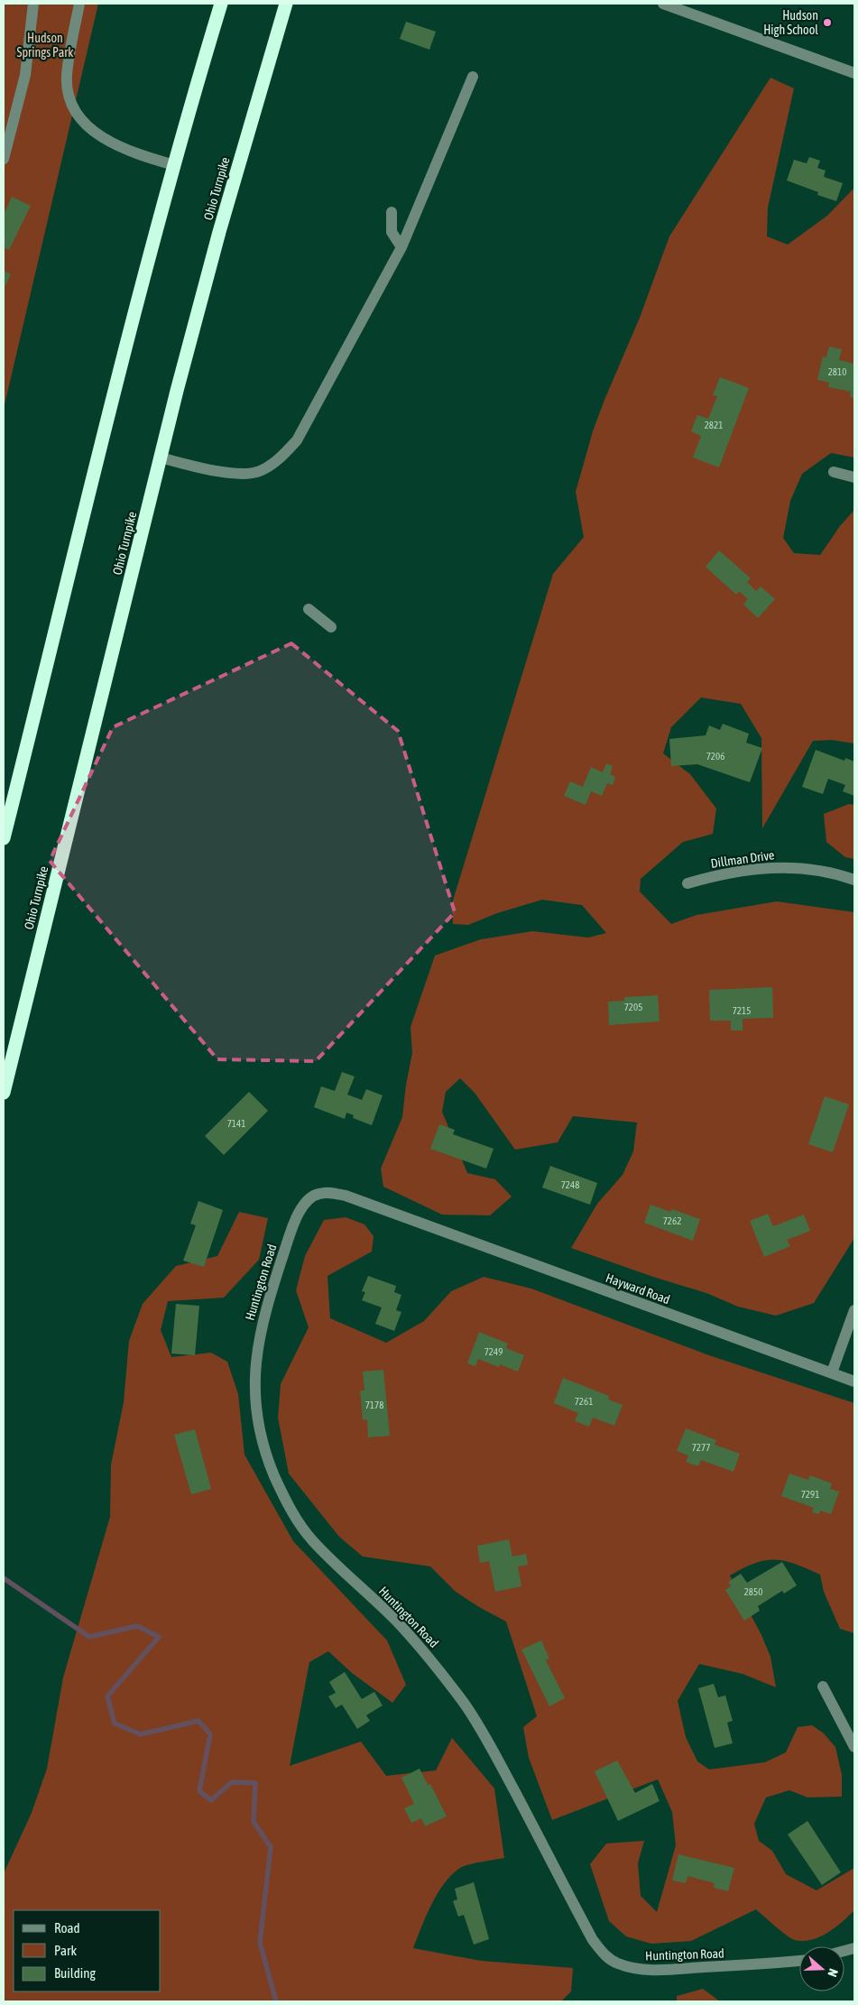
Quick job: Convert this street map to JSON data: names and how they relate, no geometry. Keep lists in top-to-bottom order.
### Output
{
  "streets": {
    "highway": ["Ohio Turnpike"],
    "street": ["Dillman Drive", "Huntington Road", "Hayward Road"]
  },
  "crossings": [
    ["Huntington Road", "Hayward Road"]
  ],
  "parks": ["Hudson Springs Park"],
  "places": ["Hudson High School"],
  "house_numbers": [
    "2810",
    "2821",
    "7206",
    "7205",
    "7215",
    "7141",
    "7248",
    "7262",
    "7249",
    "7261",
    "7178",
    "7277",
    "7291",
    "2850"
  ],
  "legend": ["Road", "Park", "Building"],
  "north": "right"
}
